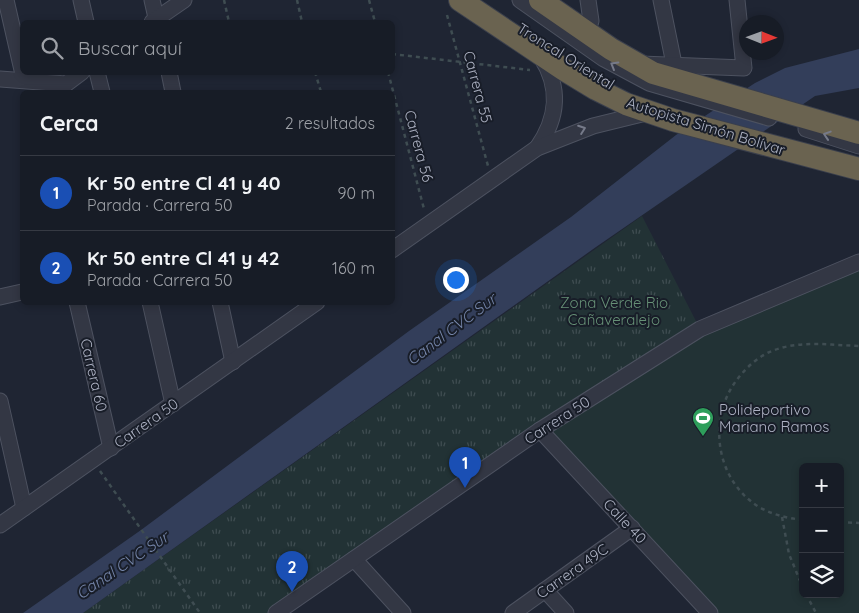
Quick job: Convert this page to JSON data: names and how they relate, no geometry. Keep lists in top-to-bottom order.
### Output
{
  "streets": {
    "highway": ["Autopista Simón Bolívar"],
    "street": [
      "Troncal Oriental",
      "Carrera 60",
      "Carrera 50",
      "Calle 40",
      "Carrera 49C"
    ],
    "path": ["Carrera 55", "Carrera 56"]
  },
  "crossings": [
    ["Troncal Oriental", "Autopista Simón Bolívar"],
    ["Carrera 55", "Autopista Simón Bolívar"],
    ["Carrera 60", "Carrera 50"],
    ["Carrera 50", "Calle 40"],
    ["Calle 40", "Carrera 49C"]
  ],
  "water": ["Canal CVC Sur"],
  "parks": ["Zona Verde Rio Cañaveralejo"],
  "places": {
    "sports": ["Polideportivo Mariano Ramos"]
  },
  "north": "right",
  "page": {
    "search": "Buscar aquí",
    "heading": ["Cerca", "2 resultados"],
    "list": [
      {
        "mark": "1",
        "name": "Kr 50 entre Cl 41 y 40",
        "note": "Parada · Carrera 50",
        "value": "90 m"
      },
      {
        "mark": "2",
        "name": "Kr 50 entre Cl 41 y 42",
        "note": "Parada · Carrera 50",
        "value": "160 m"
      }
    ],
    "pins": ["1", "2"],
    "map_buttons": ["+", "−"]
  }
}
